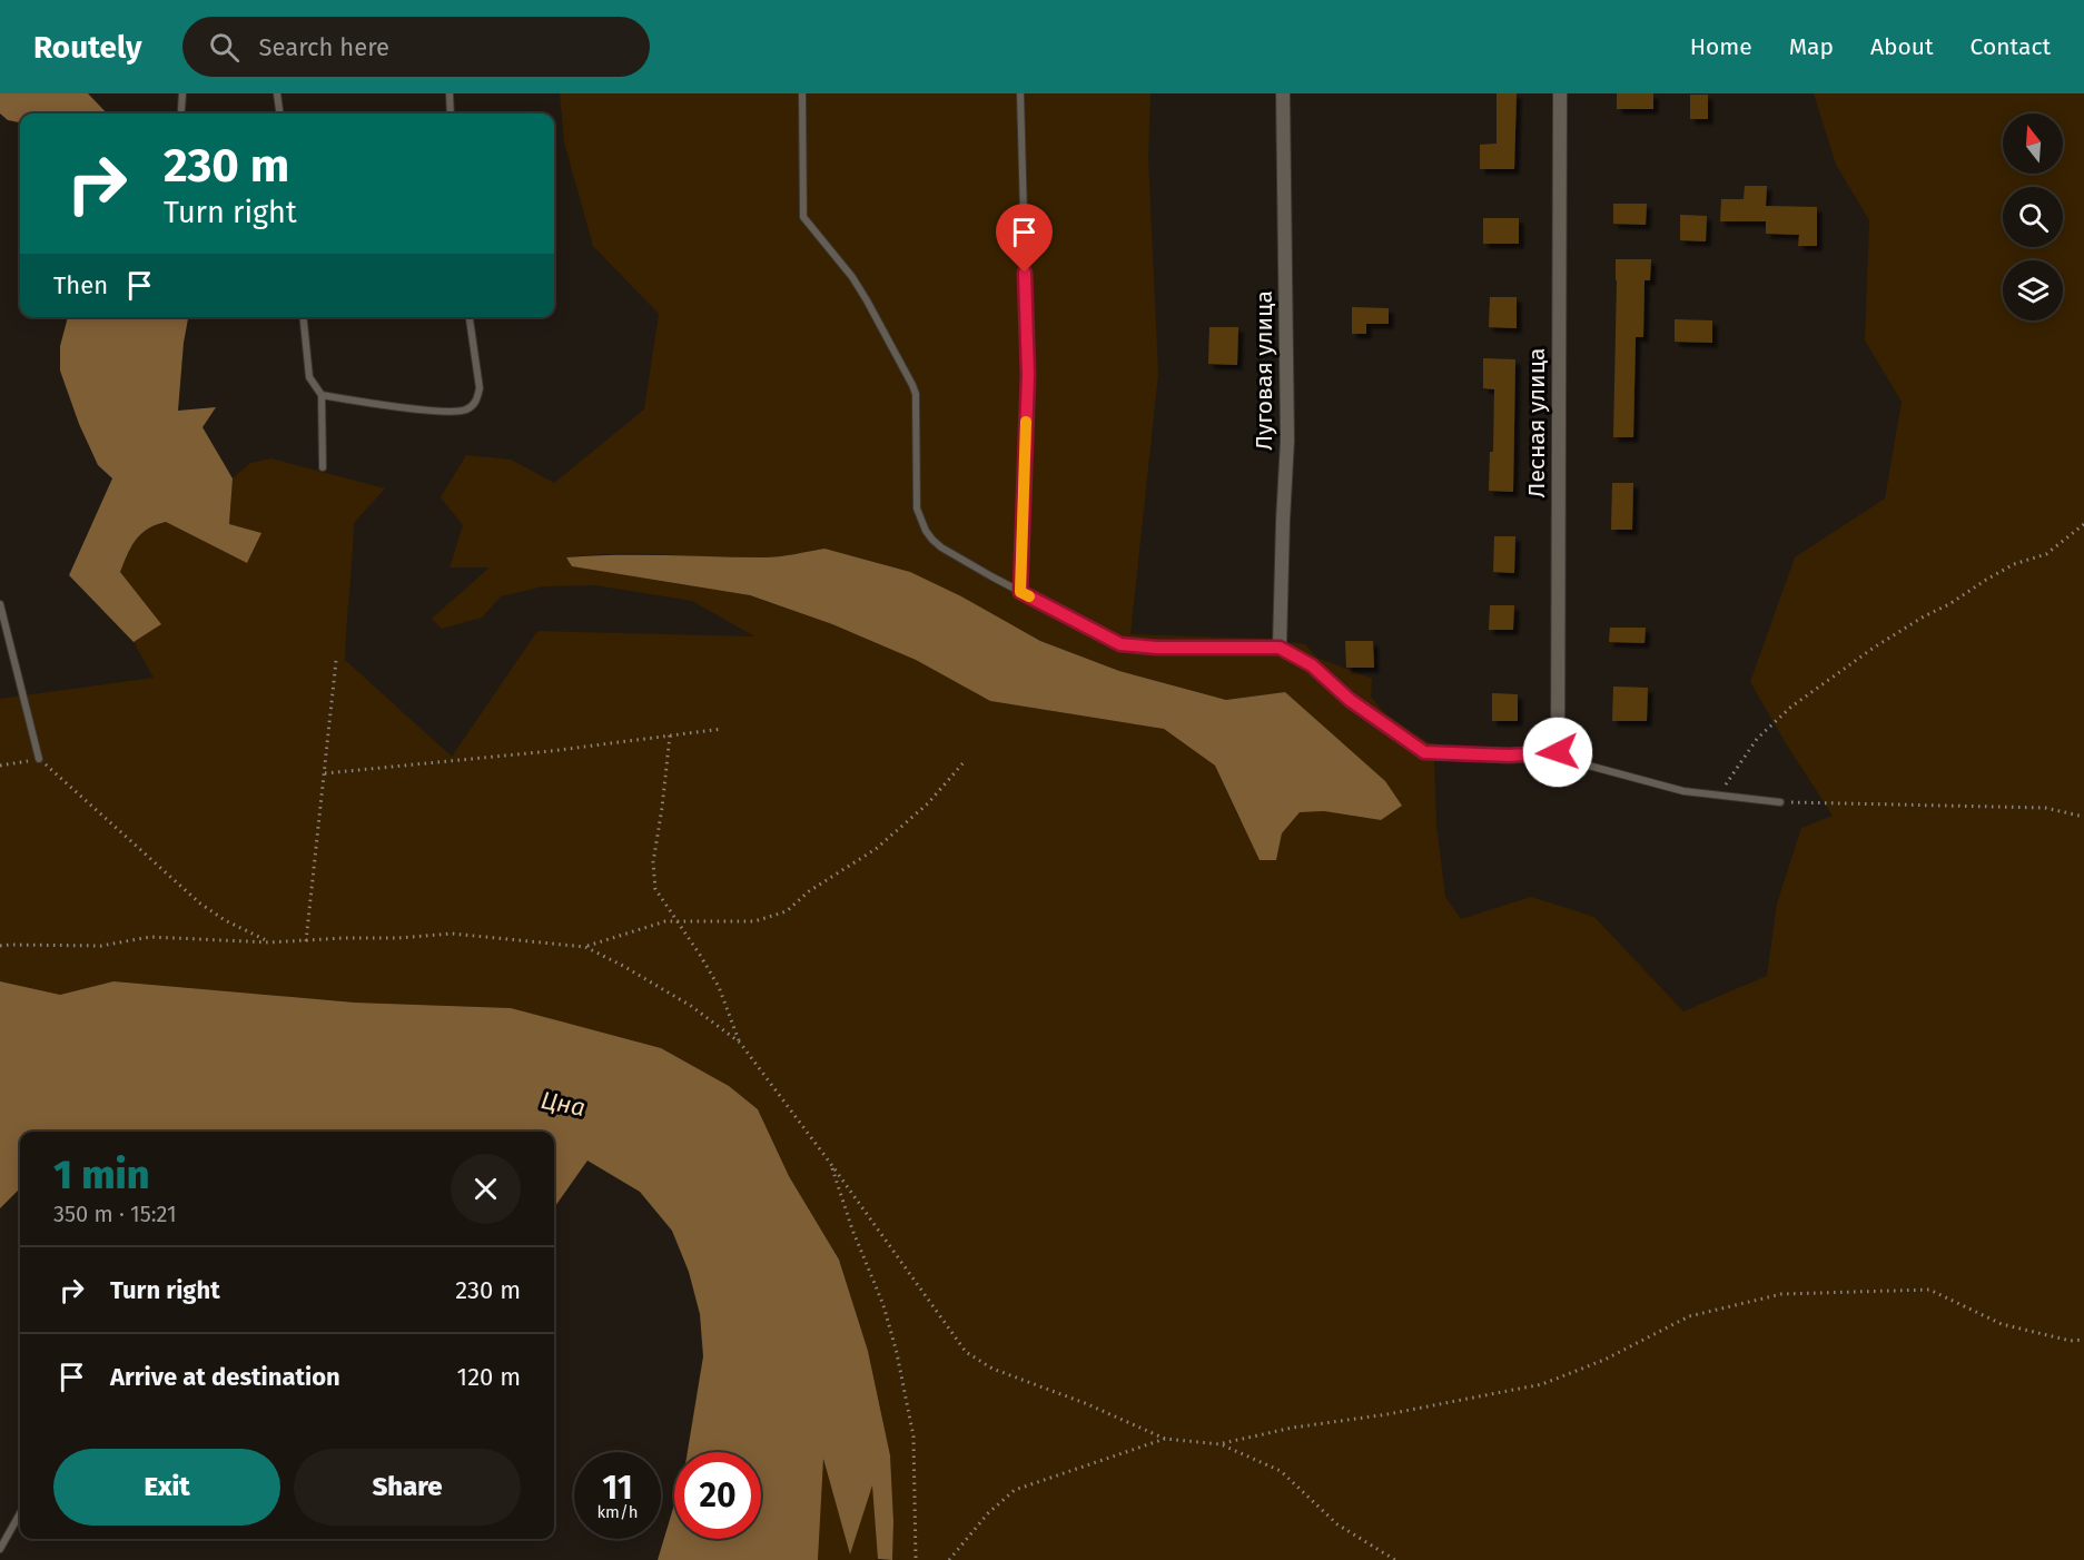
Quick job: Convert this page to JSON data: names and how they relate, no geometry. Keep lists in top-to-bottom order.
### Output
{
  "streets": {
    "street": ["Луговая улица", "Лесная улица"]
  },
  "water": ["Цна"],
  "north": "top",
  "page": {
    "header": "Routely",
    "search": "Search here",
    "nav": [
      "Home",
      "Map",
      "About",
      "Contact"
    ],
    "turn": ["230 m", "Turn right"],
    "then": "Then",
    "heading": ["1 min", "350 m · 15:21"],
    "list": [
      {
        "name": "Turn right",
        "value": "230 m"
      },
      {
        "name": "Arrive at destination",
        "value": "120 m"
      }
    ],
    "buttons": ["Exit", "Share"],
    "speed": "11 km/h",
    "limit": "20"
  }
}
